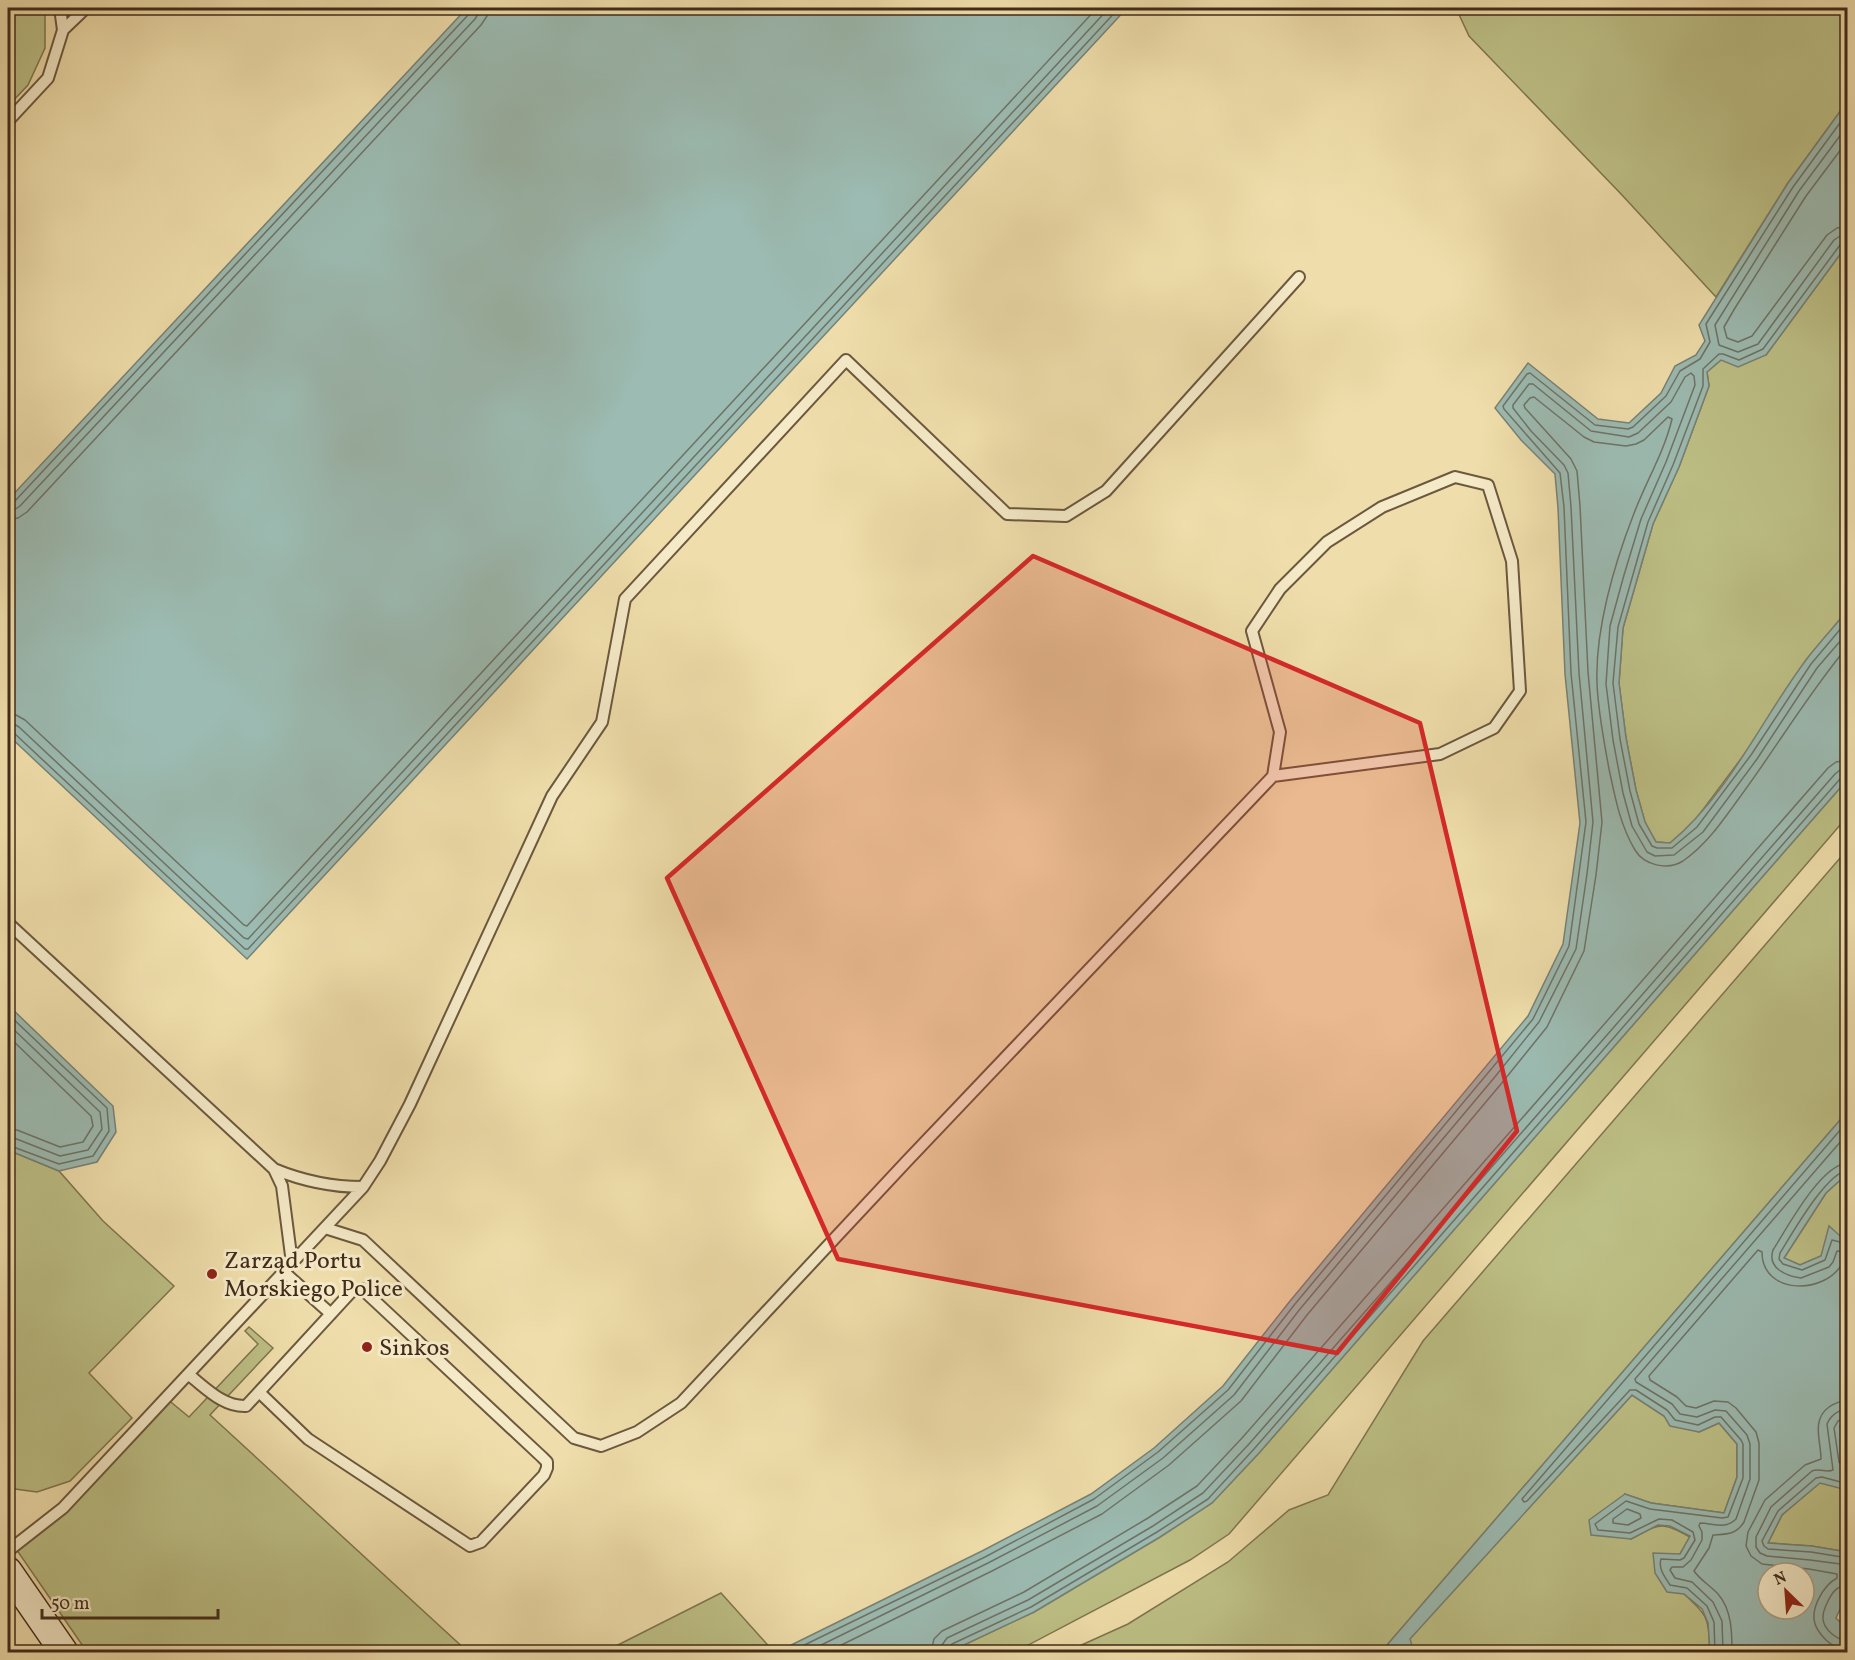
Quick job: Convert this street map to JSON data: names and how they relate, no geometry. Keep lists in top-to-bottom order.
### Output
{
  "places": ["Zarząd Portu Morskiego Police", "Sinkos"],
  "scale_bar": "50 m",
  "north": "top left"
}
